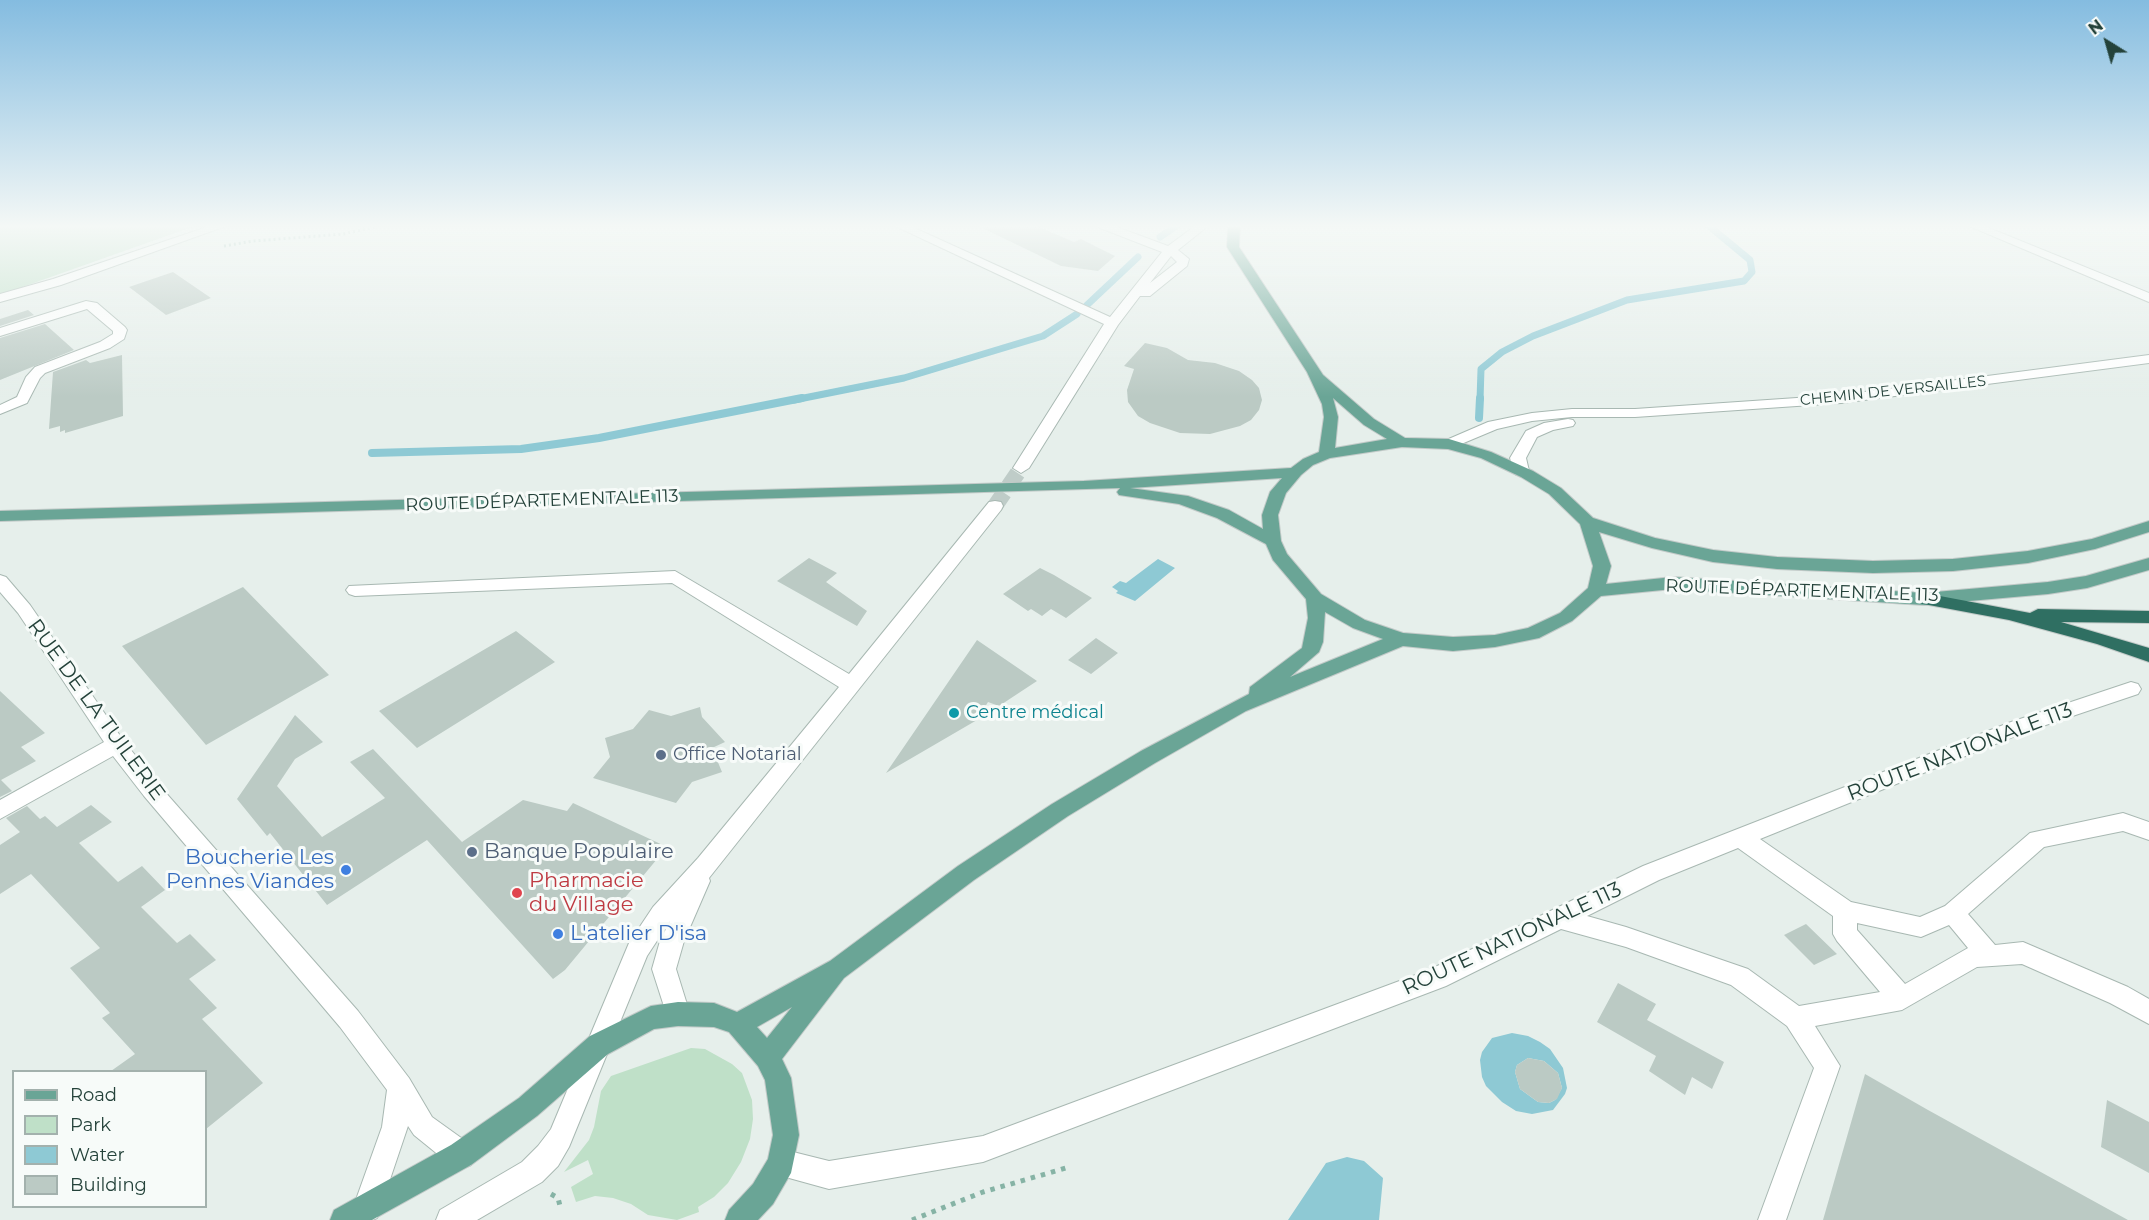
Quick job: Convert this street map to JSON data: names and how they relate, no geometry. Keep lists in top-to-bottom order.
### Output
{
  "streets": {
    "main road": ["ROUTE DÉPARTEMENTALE 113"],
    "street": ["CHEMIN DE VERSAILLES", "RUE DE LA TUILERIE", "ROUTE NATIONALE 113"]
  },
  "crossings": [
    ["CHEMIN DE VERSAILLES", "ROUTE DÉPARTEMENTALE 113"]
  ],
  "places": [
    "Centre médical",
    "Office Notarial",
    "Banque Populaire",
    "Boucherie Les Pennes Viandes",
    "Pharmacie du Village",
    "L'atelier D'isa"
  ],
  "legend": [
    "Road",
    "Park",
    "Water",
    "Building"
  ],
  "north": "top left"
}
